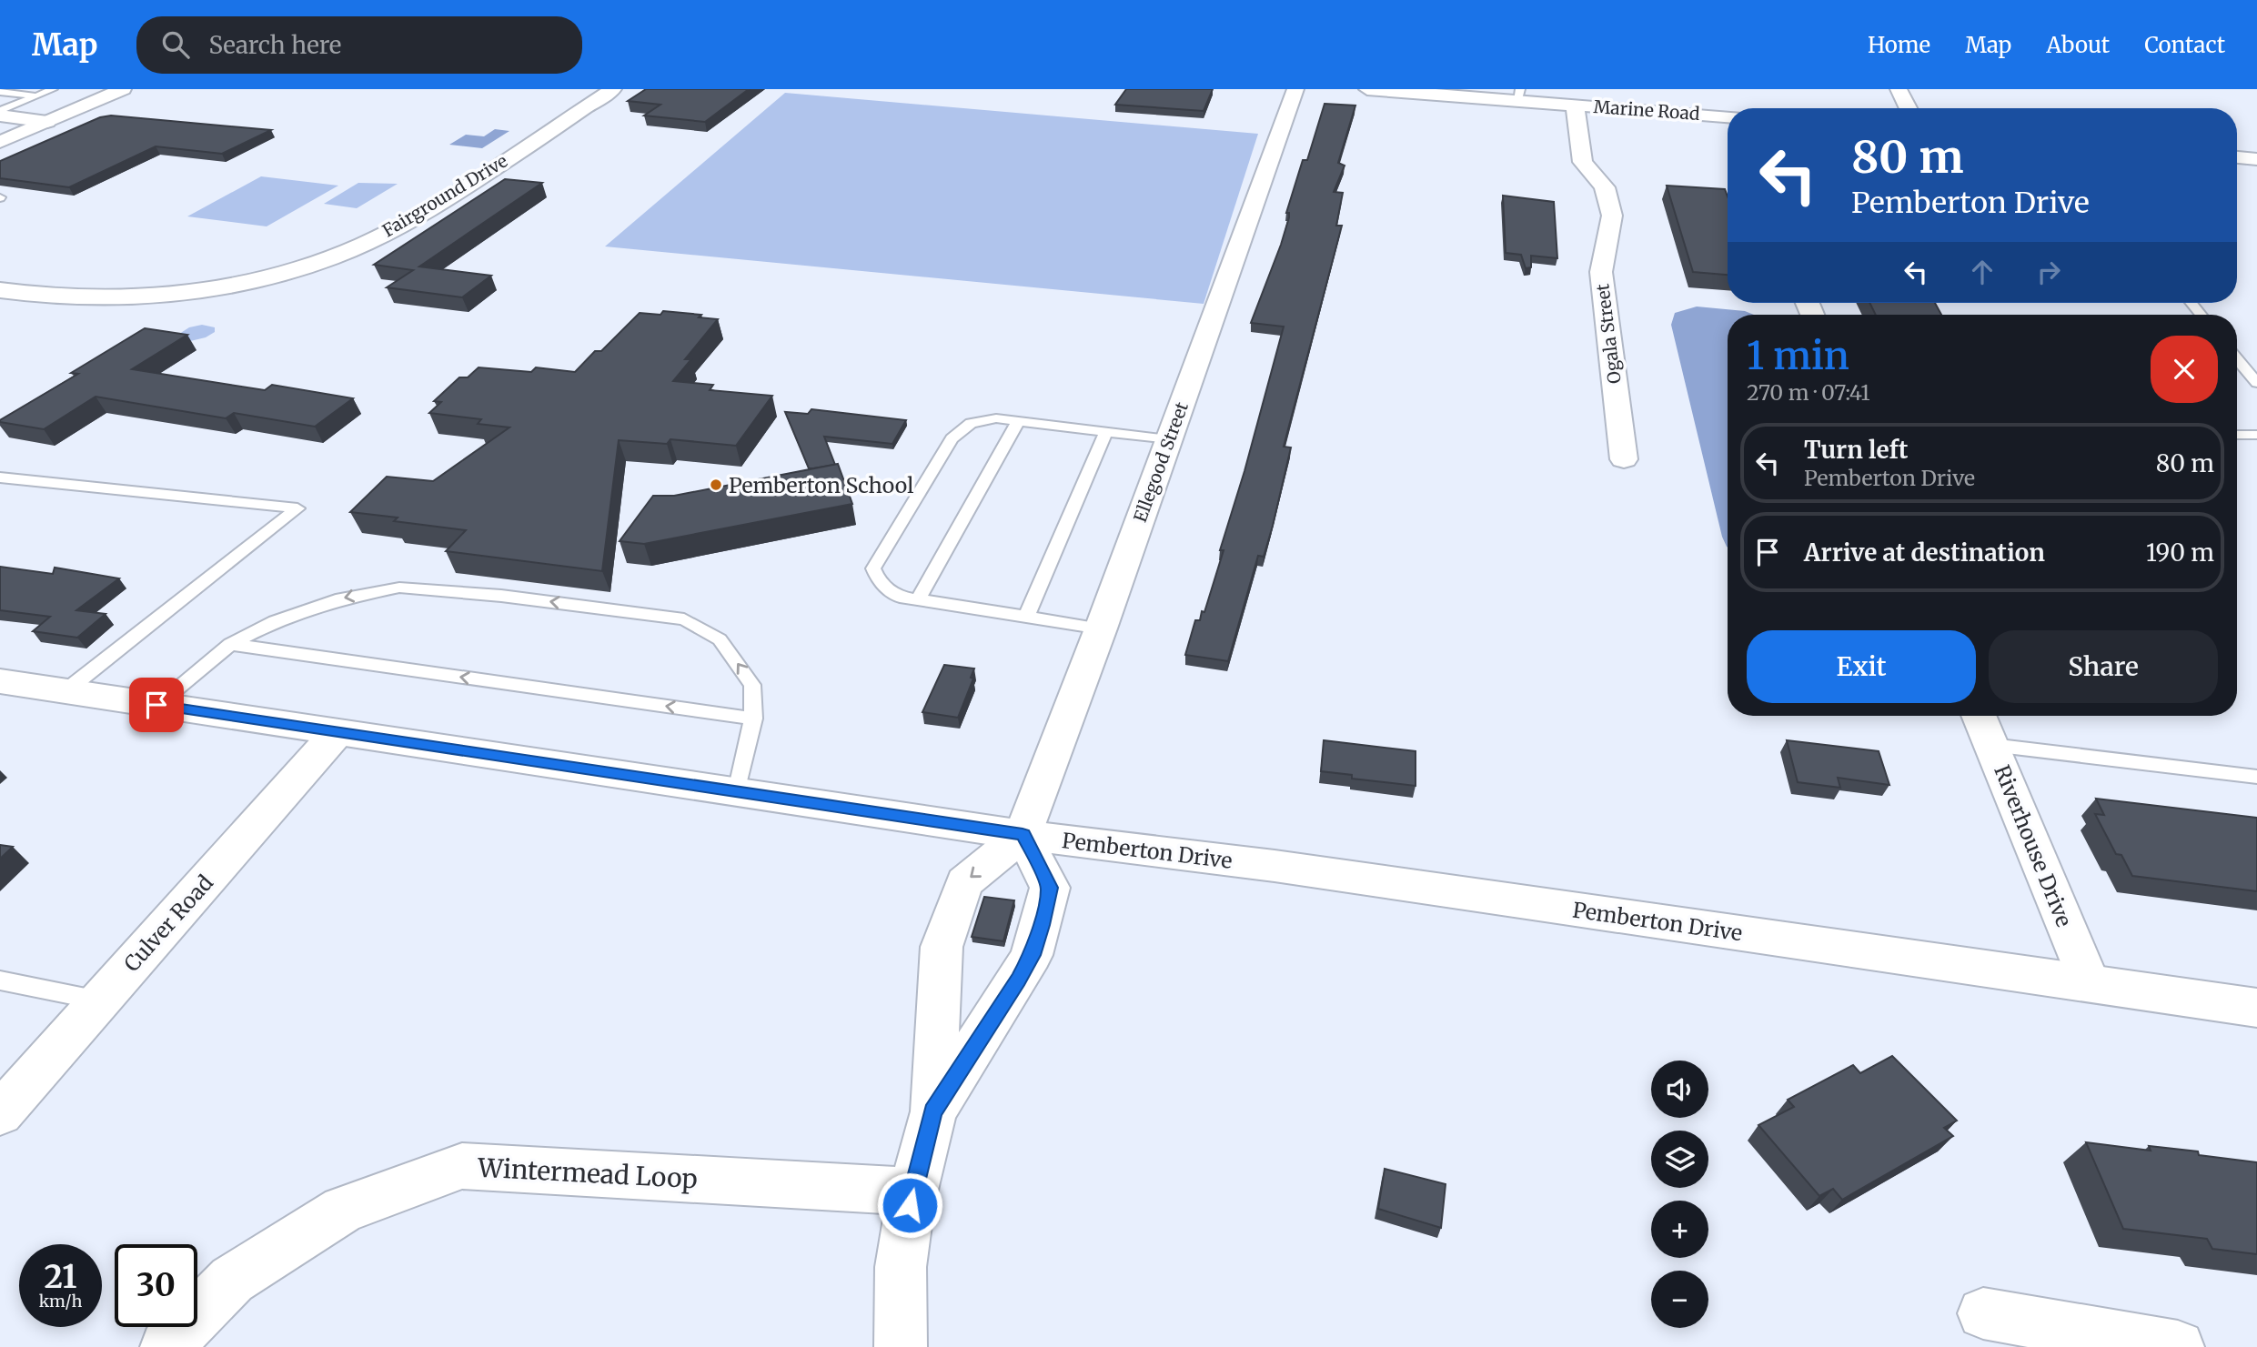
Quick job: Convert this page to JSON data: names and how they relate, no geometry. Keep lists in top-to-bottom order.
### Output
{
  "streets": {
    "street": [
      "Marine Road",
      "Fairground Drive",
      "Ogala Street",
      "Ellegood Street",
      "Riverhouse Drive",
      "Pemberton Drive",
      "Culver Road",
      "Wintermead Loop"
    ]
  },
  "crossings": [
    ["Marine Road", "Ogala Street"],
    ["Ellegood Street", "Pemberton Drive"],
    ["Riverhouse Drive", "Pemberton Drive"],
    ["Pemberton Drive", "Culver Road"]
  ],
  "places": ["Pemberton School"],
  "page": {
    "header": "Map",
    "search": "Search here",
    "nav": [
      "Home",
      "Map",
      "About",
      "Contact"
    ],
    "turn": ["80 m", "Pemberton Drive"],
    "heading": ["1 min", "270 m · 07:41"],
    "list": [
      {
        "name": "Turn left",
        "note": "Pemberton Drive",
        "value": "80 m"
      },
      {
        "name": "Arrive at destination",
        "value": "190 m"
      }
    ],
    "buttons": ["Exit", "Share"],
    "map_buttons": ["+", "−"],
    "speed": "21 km/h",
    "limit": "30"
  }
}
